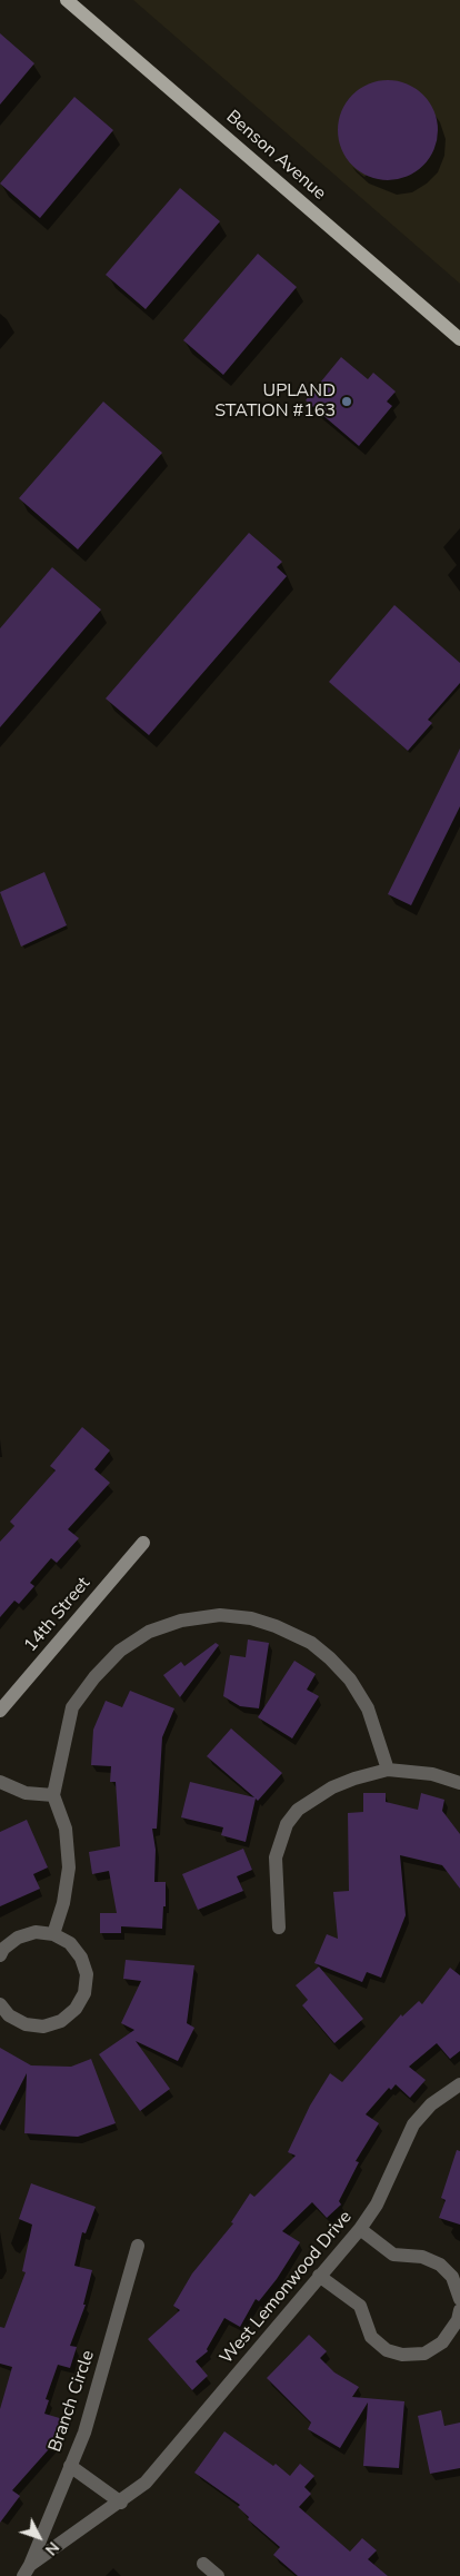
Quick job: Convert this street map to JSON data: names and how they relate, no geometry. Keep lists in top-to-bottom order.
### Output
{
  "streets": {
    "main road": ["Benson Avenue"],
    "street": ["14th Street", "West Lemonwood Drive", "Branch Circle"]
  },
  "crossings": [
    ["West Lemonwood Drive", "Branch Circle"]
  ],
  "places": ["UPLAND STATION #163"],
  "north": "bottom right"
}
